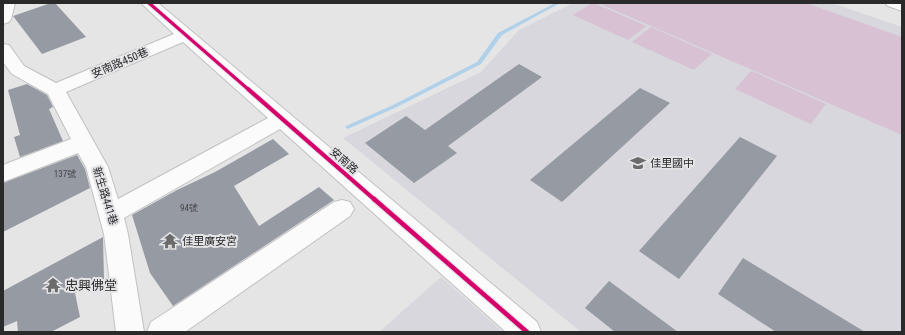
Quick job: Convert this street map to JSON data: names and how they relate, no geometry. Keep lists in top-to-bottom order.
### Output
{
  "streets": {
    "street": ["安南路450巷", "安南路", "新生路441巷"]
  },
  "crossings": [
    ["安南路450巷", "安南路"],
    ["安南路450巷", "新生路441巷"]
  ],
  "places": {
    "school or university": ["佳里國中"],
    "temple": ["佳里廣安宮", "忠興佛堂"]
  },
  "house_numbers": ["137號", "94號"]
}
